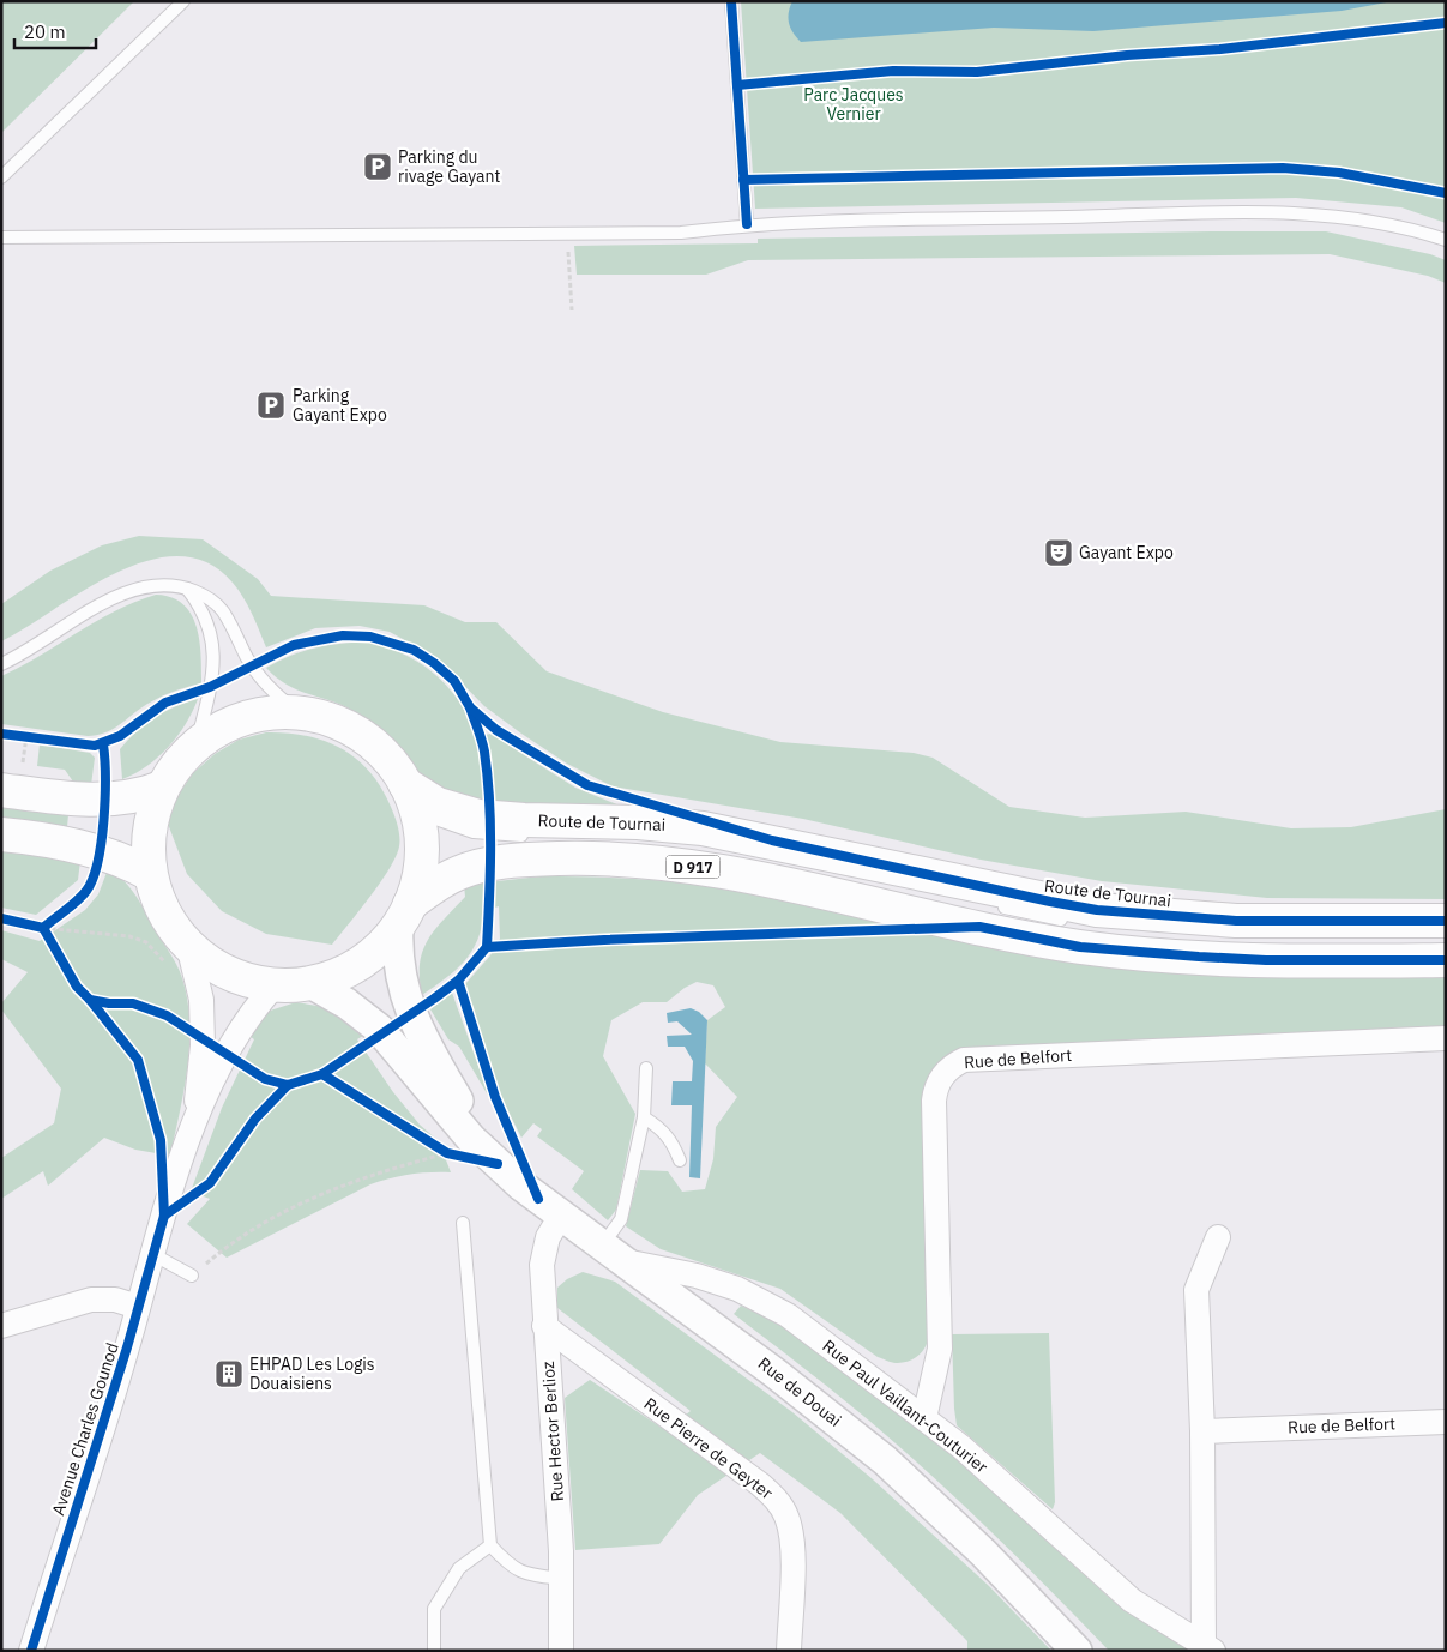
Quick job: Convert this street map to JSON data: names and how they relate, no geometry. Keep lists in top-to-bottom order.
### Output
{
  "streets": {
    "main road": ["Route de Tournai", "D 917"],
    "street": [
      "Rue de Belfort",
      "Rue de Douai",
      "Rue Paul Vaillant-Couturier",
      "Avenue Charles Gounod",
      "Rue Hector Berlioz",
      "Rue Pierre de Geyter"
    ]
  },
  "crossings": [
    ["D 917", "Rue de Douai"],
    ["Rue de Belfort", "Rue Paul Vaillant-Couturier"],
    ["Rue de Douai", "Rue Paul Vaillant-Couturier"],
    ["Rue de Douai", "Rue Hector Berlioz"],
    ["Rue Hector Berlioz", "Rue Pierre de Geyter"]
  ],
  "parks": ["Parc Jacques Vernier"],
  "places": {
    "parking": ["Parking du rivage Gayant", "Parking Gayant Expo"],
    "theatre": ["Gayant Expo"],
    "building": ["EHPAD Les Logis Douaisiens"]
  },
  "scale_bar": "20 m"
}
